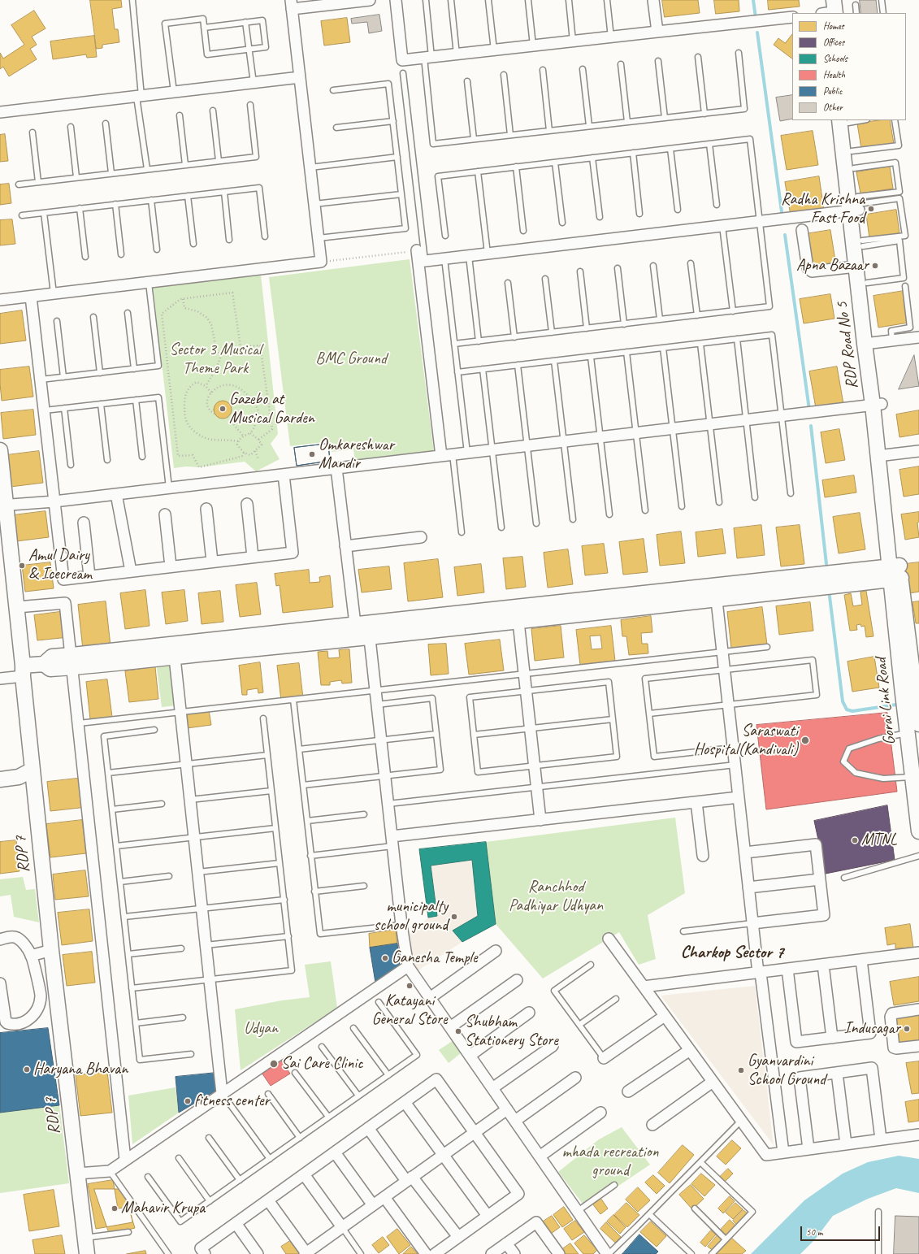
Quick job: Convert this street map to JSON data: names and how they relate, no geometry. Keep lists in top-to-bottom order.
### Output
{
  "streets": {
    "street": ["RDP Road No 5", "Gorai Link Road", "RDP 7"]
  },
  "crossings": [
    ["RDP Road No 5", "Gorai Link Road"]
  ],
  "districts": ["Charkop Sector 7"],
  "parks": [
    "Sector 3 Musical Theme Park",
    "BMC Ground",
    "Ranchhod Padhiyar Udhyan",
    "Udyan",
    "mhada recreation ground"
  ],
  "places": [
    "Radha Krishna Fast Food",
    "Apna Bazaar",
    "Gazebo at Musical Garden",
    "Omkareshwar Mandir",
    "Amul Dairy & Icecream",
    "Saraswati Hospital(Kandivali)",
    "MTNL",
    "municipalty school ground",
    "Ganesha Temple",
    "Katayani General Store",
    "Indusagar",
    "Shubham Stationery Store",
    "Sai Care Clinic",
    "Haryana Bhavan",
    "Gyanvardini School Ground",
    "fitness center",
    "Mahavir Krupa"
  ],
  "legend": [
    "Homes",
    "Offices",
    "Schools",
    "Health",
    "Public",
    "Other"
  ],
  "scale_bar": "50 m"
}
